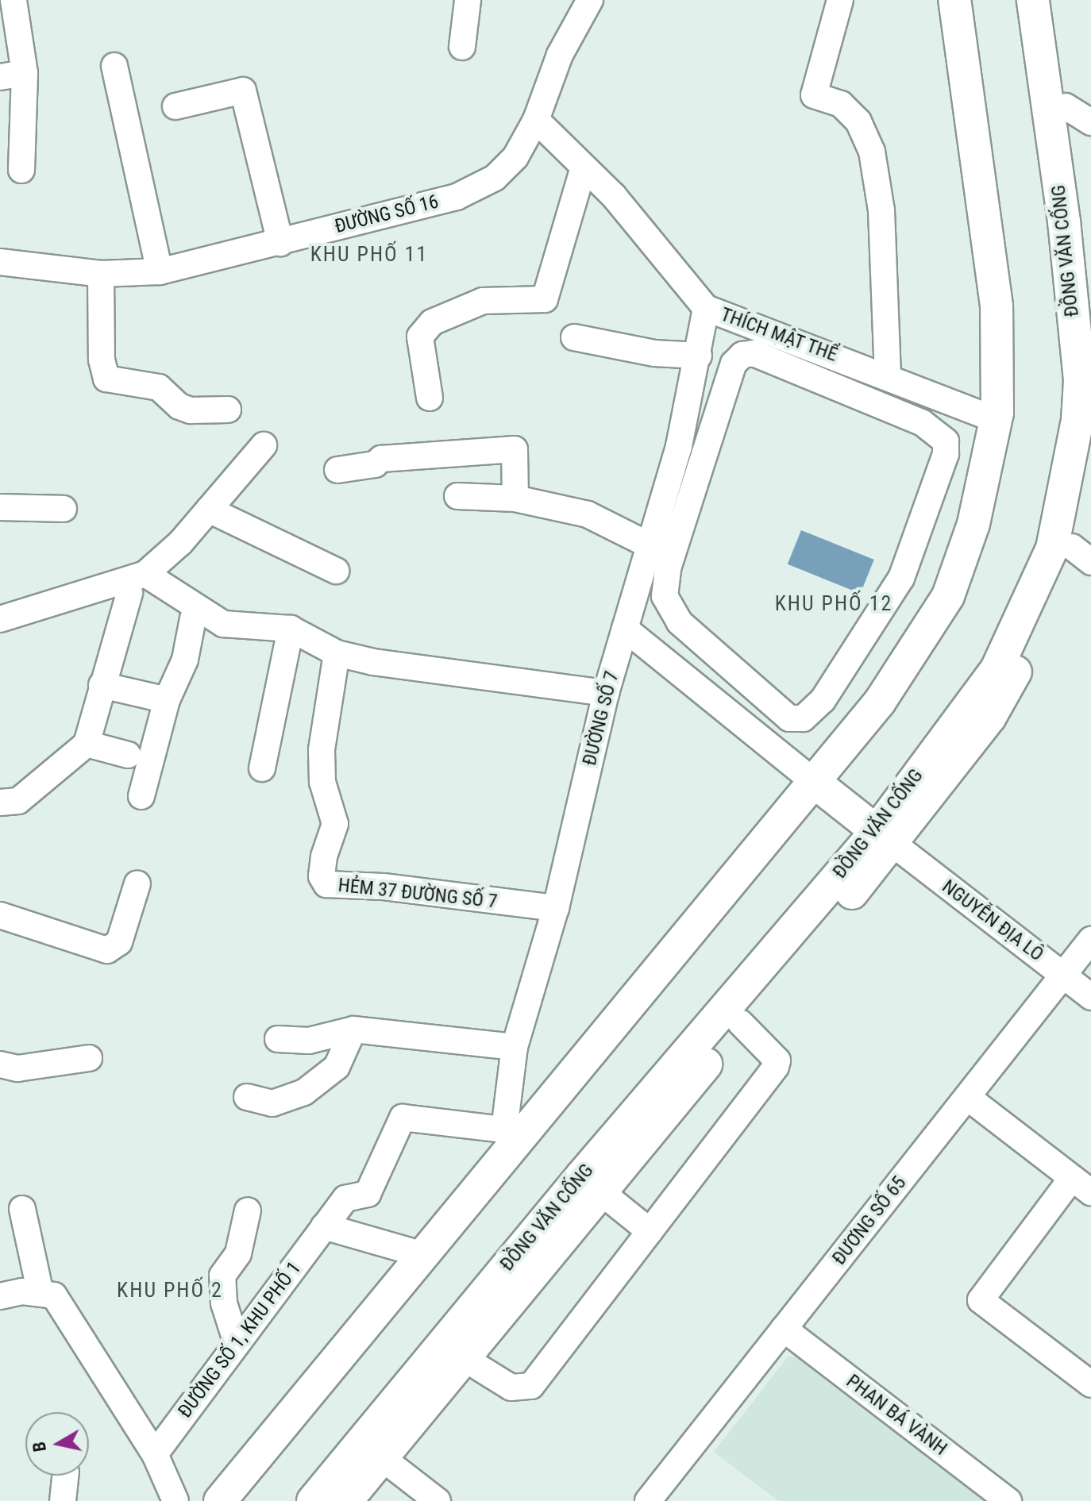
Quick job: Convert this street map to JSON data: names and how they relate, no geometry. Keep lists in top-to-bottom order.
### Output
{
  "streets": {
    "main road": ["ĐỒNG VĂN CỐNG"],
    "street": [
      "ĐƯỜNG SỐ 16",
      "THÍCH MẬT THỂ",
      "ĐƯỜNG SỐ 7",
      "HẺM 37 ĐƯỜNG SỐ 7",
      "NGUYỄN ĐỊA LÔ",
      "ĐƯƠNG SỐ 65",
      "ĐƯỜNG SỐ 1, KHU PHỐ 1",
      "PHAN BÁ VÀNH"
    ]
  },
  "crossings": [
    ["ĐƯỜNG SỐ 16", "THÍCH MẬT THỂ"],
    ["ĐỒNG VĂN CỐNG", "NGUYỄN ĐỊA LÔ"],
    ["THÍCH MẬT THỂ", "ĐƯỜNG SỐ 7"],
    ["ĐƯỜNG SỐ 7", "HẺM 37 ĐƯỜNG SỐ 7"],
    ["ĐƯỜNG SỐ 7", "ĐƯỜNG SỐ 1, KHU PHỐ 1"],
    ["NGUYỄN ĐỊA LÔ", "ĐƯƠNG SỐ 65"],
    ["ĐƯƠNG SỐ 65", "PHAN BÁ VÀNH"]
  ],
  "districts": ["KHU PHỐ 11", "KHU PHỐ 12", "KHU PHỐ 2"],
  "north": "left"
}
